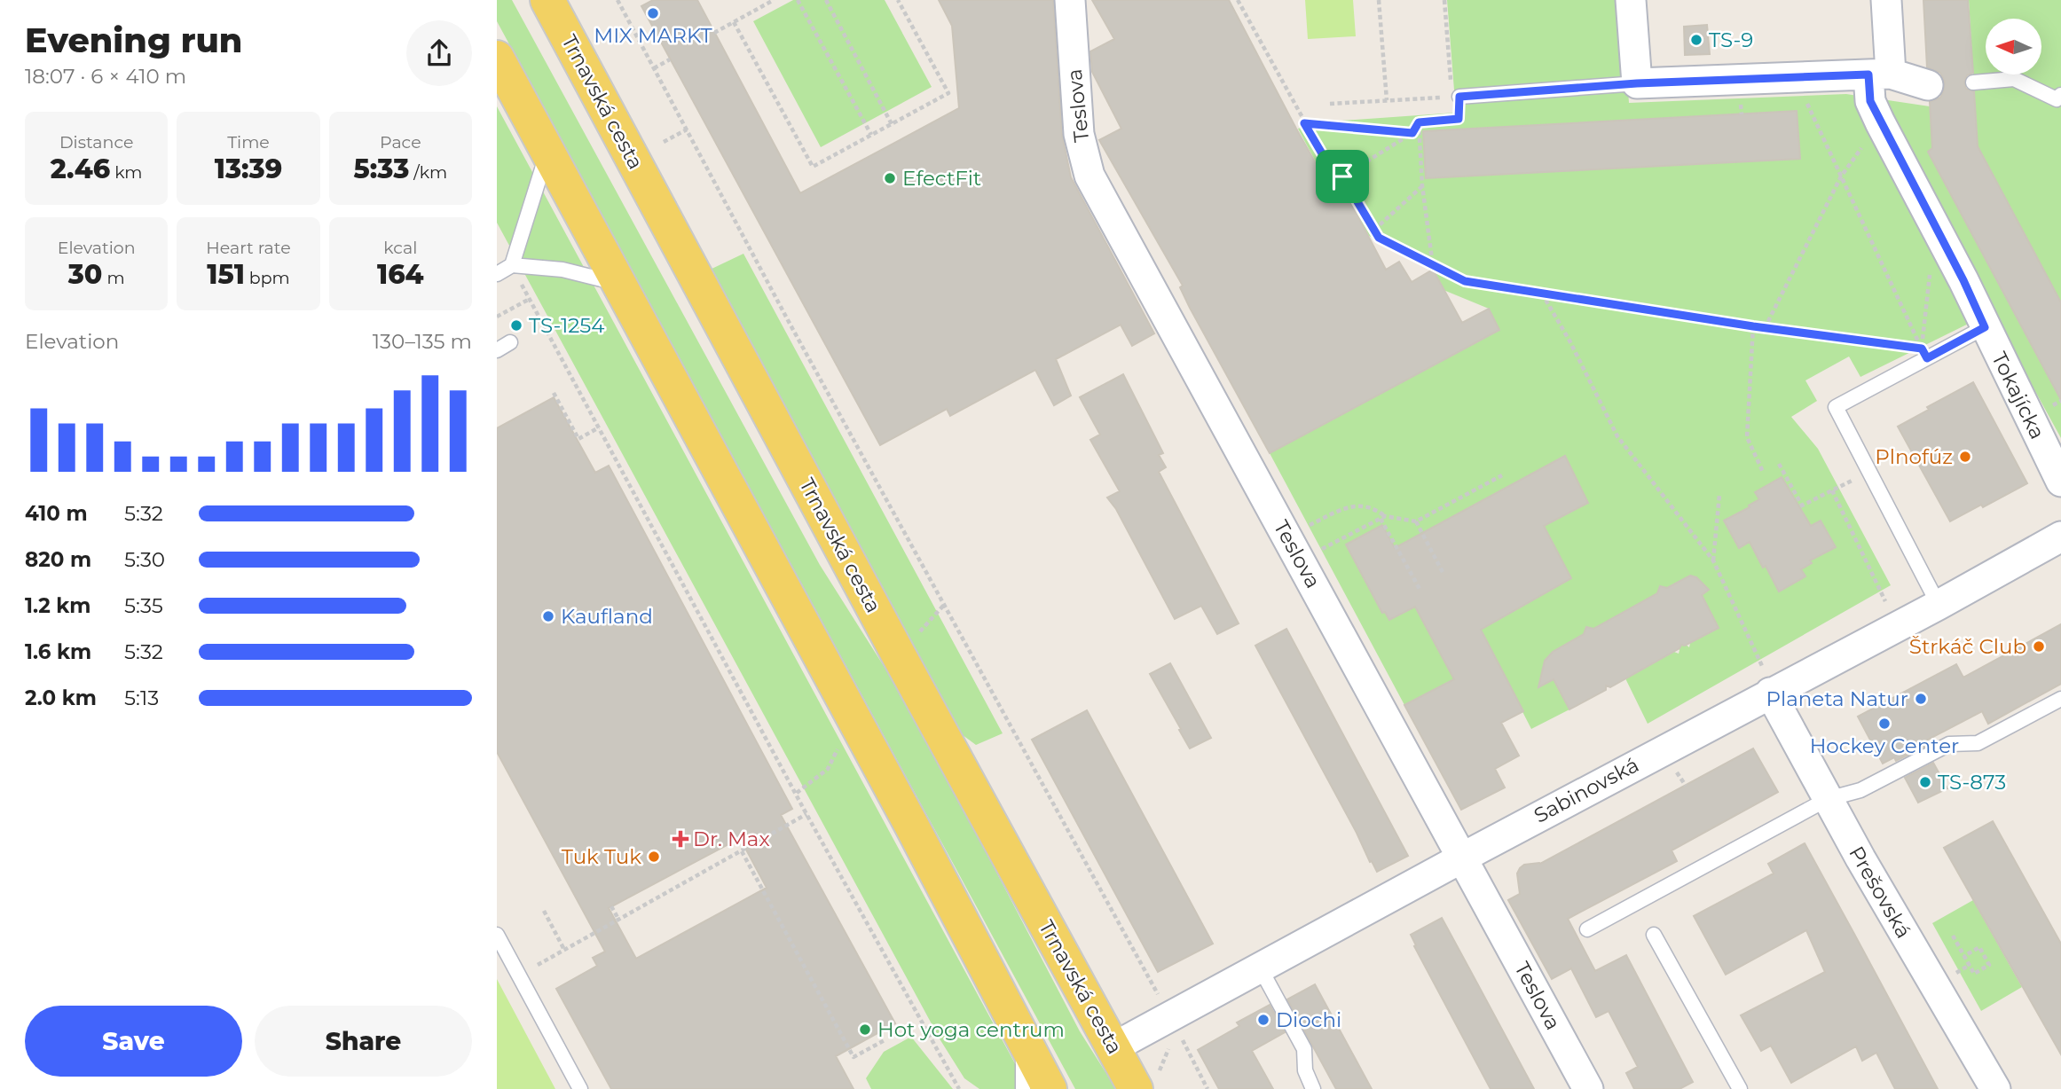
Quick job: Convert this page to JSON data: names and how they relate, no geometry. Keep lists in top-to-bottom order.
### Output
{
  "streets": {
    "main road": ["Trnavská cesta"],
    "street": [
      "Teslova",
      "Tokajícka",
      "Sabinovská",
      "Prešovská"
    ]
  },
  "crossings": [
    ["Trnavská cesta", "Sabinovská"],
    ["Teslova", "Sabinovská"],
    ["Sabinovská", "Prešovská"]
  ],
  "places": {
    "other": [
      "MIX MARKT",
      "TS-9",
      "EfectFit",
      "TS-1254",
      "Plnofúz",
      "Kaufland",
      "Štrkáč Club",
      "Planeta Natur",
      "Hockey Center",
      "TS-873",
      "Tuk Tuk",
      "Diochi",
      "Hot yoga centrum"
    ],
    "health": ["Dr. Max"]
  },
  "north": "left",
  "page": {
    "heading": ["Evening run", "18:07 · 6 × 410 m"],
    "stats": [
      ["Distance", "2.46 km"],
      ["Time", "13:39"],
      ["Pace", "5:33 /km"],
      ["Elevation", "30 m"],
      ["Heart rate", "151 bpm"],
      ["kcal", "164"]
    ],
    "chart": ["Elevation", "130–135 m"],
    "list": [
      {
        "name": "410 m",
        "note": "5:32"
      },
      {
        "name": "820 m",
        "note": "5:30"
      },
      {
        "name": "1.2 km",
        "note": "5:35"
      },
      {
        "name": "1.6 km",
        "note": "5:32"
      },
      {
        "name": "2.0 km",
        "note": "5:13"
      }
    ],
    "buttons": ["Save", "Share"]
  }
}
